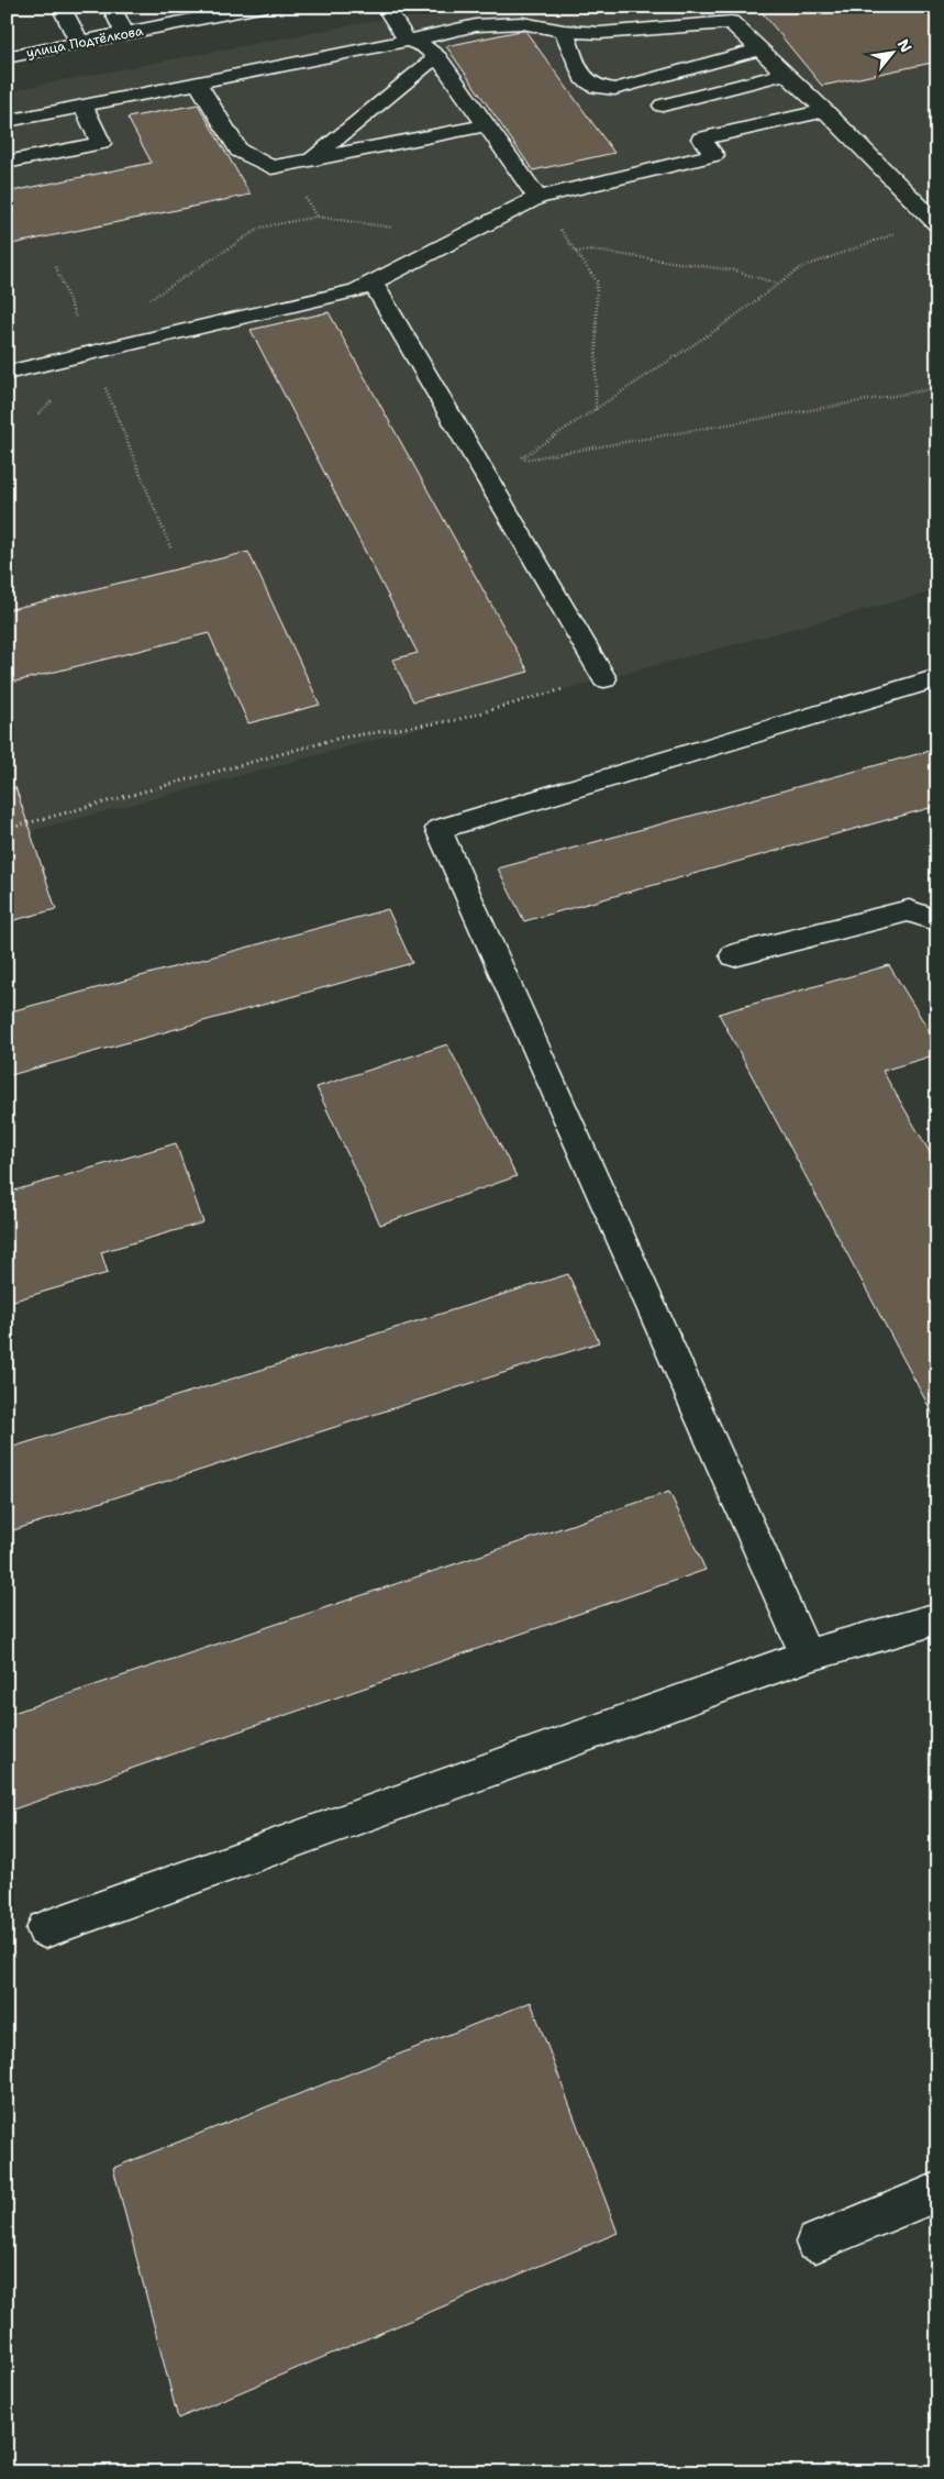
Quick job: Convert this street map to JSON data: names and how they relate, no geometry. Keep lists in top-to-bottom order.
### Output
{
  "streets": {
    "street": ["улица Подтёлкова"]
  },
  "north": "top right"
}
